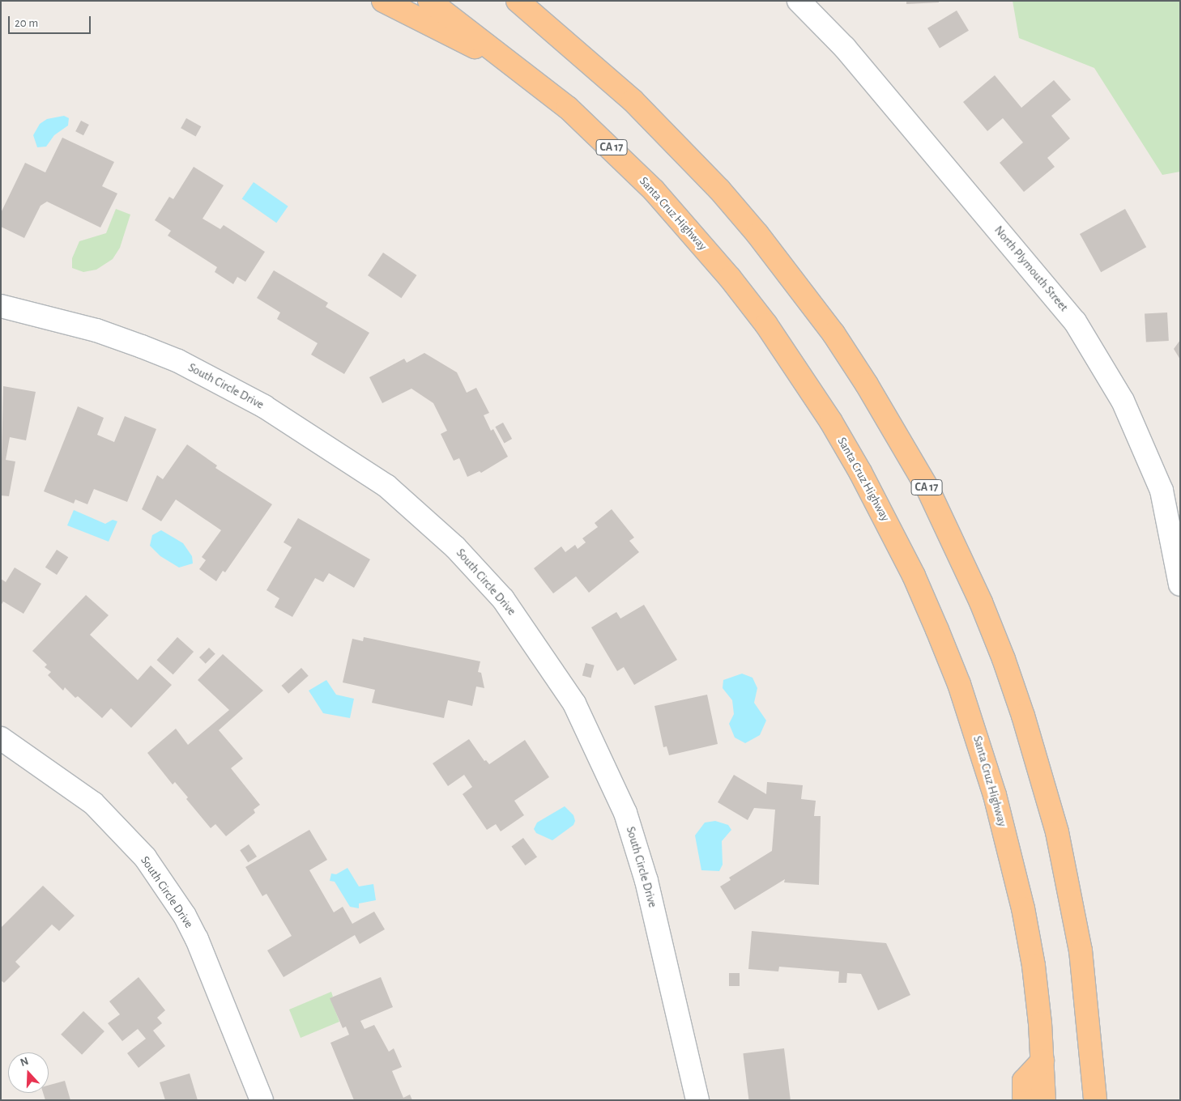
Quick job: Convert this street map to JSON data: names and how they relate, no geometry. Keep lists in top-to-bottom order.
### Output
{
  "streets": {
    "highway": ["CA 17", "Santa Cruz Highway"],
    "street": ["North Plymouth Street", "South Circle Drive"]
  },
  "scale_bar": "20 m",
  "north": "top"
}
